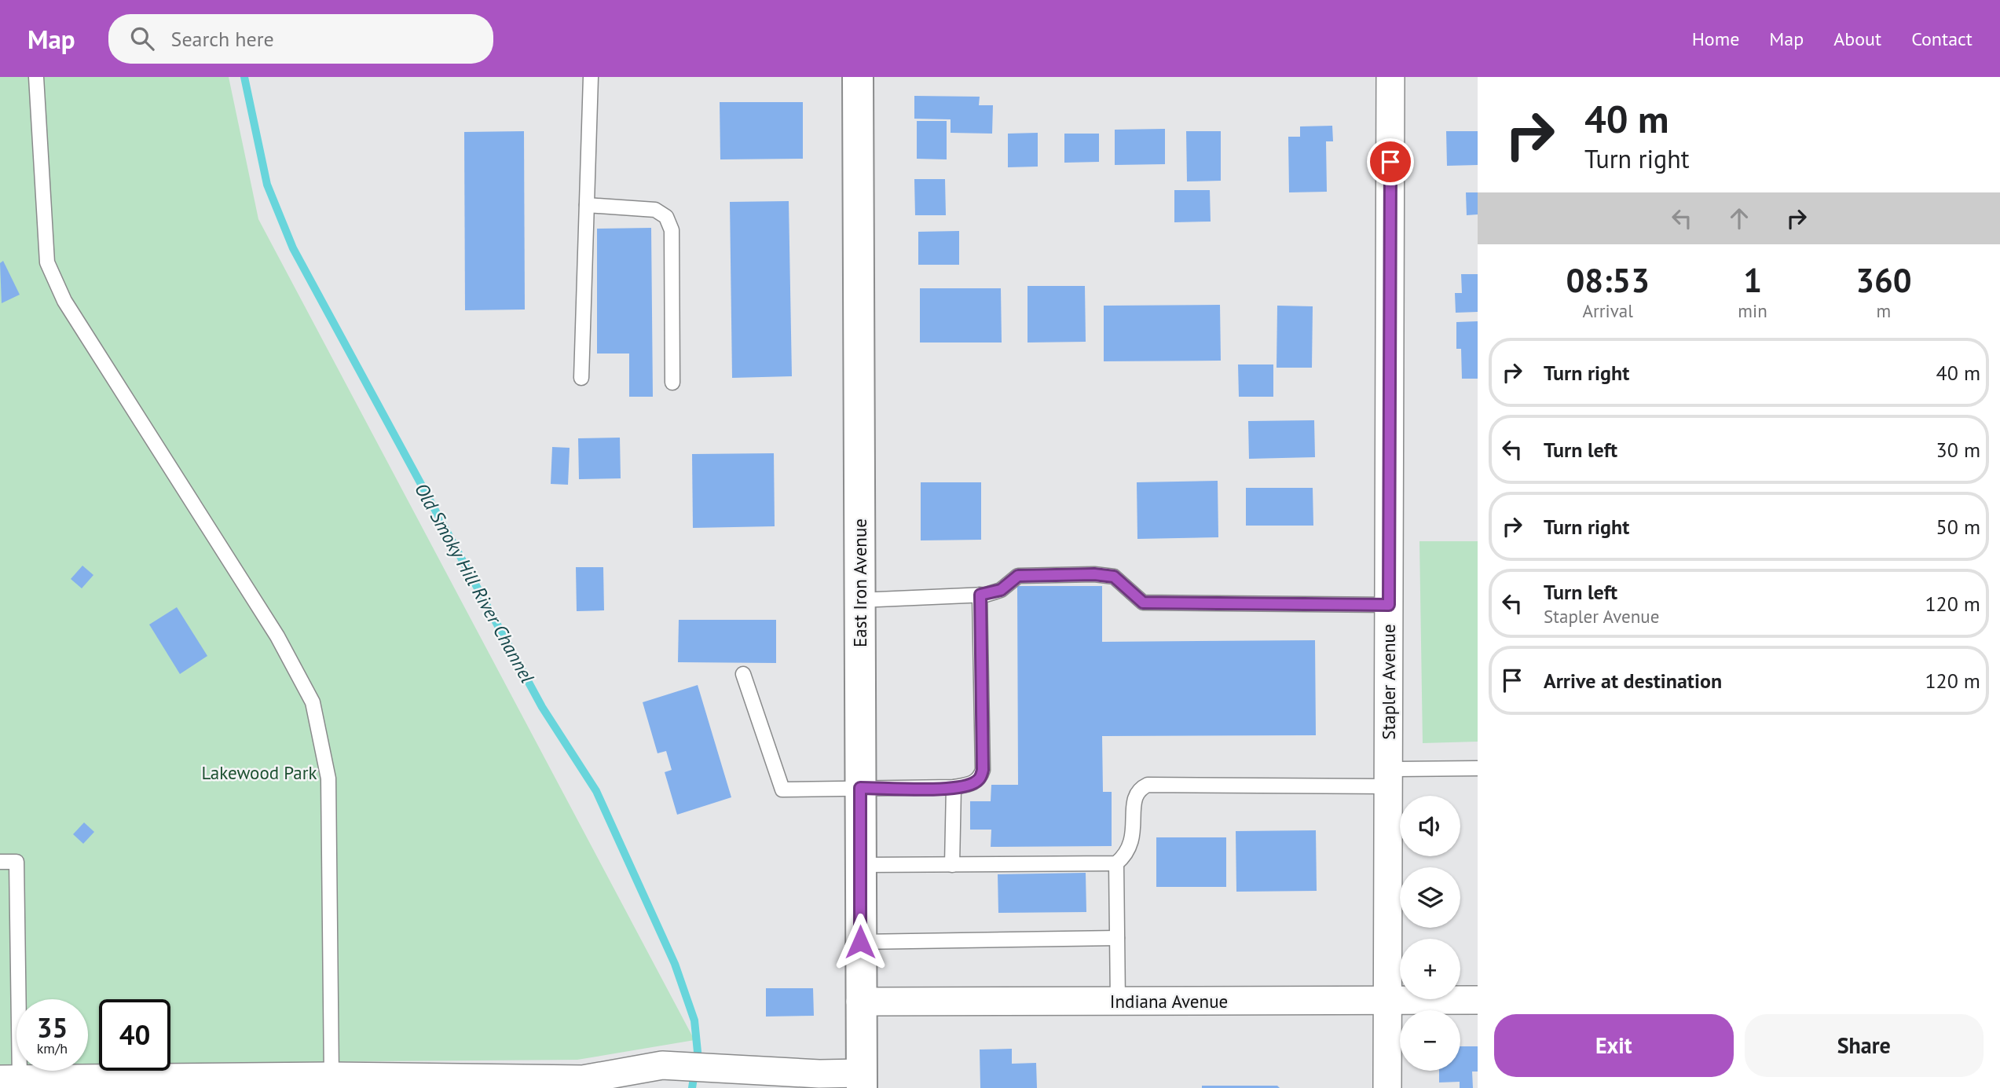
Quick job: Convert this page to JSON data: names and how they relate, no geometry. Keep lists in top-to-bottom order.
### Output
{
  "streets": {
    "street": ["East Iron Avenue", "Stapler Avenue", "Indiana Avenue"]
  },
  "crossings": [
    ["East Iron Avenue", "Indiana Avenue"],
    ["Stapler Avenue", "Indiana Avenue"]
  ],
  "water": ["Old Smoky Hill River Channel"],
  "parks": ["Lakewood Park"],
  "page": {
    "header": "Map",
    "search": "Search here",
    "nav": [
      "Home",
      "Map",
      "About",
      "Contact"
    ],
    "turn": ["40 m", "Turn right"],
    "eta": [
      "08:53",
      "Arrival",
      "1",
      "min",
      "360",
      "m"
    ],
    "list": [
      {
        "name": "Turn right",
        "value": "40 m"
      },
      {
        "name": "Turn left",
        "value": "30 m"
      },
      {
        "name": "Turn right",
        "value": "50 m"
      },
      {
        "name": "Turn left",
        "note": "Stapler Avenue",
        "value": "120 m"
      },
      {
        "name": "Arrive at destination",
        "value": "120 m"
      }
    ],
    "map_buttons": ["+", "−"],
    "speed": "35 km/h",
    "limit": "40",
    "buttons": ["Exit", "Share"]
  }
}
